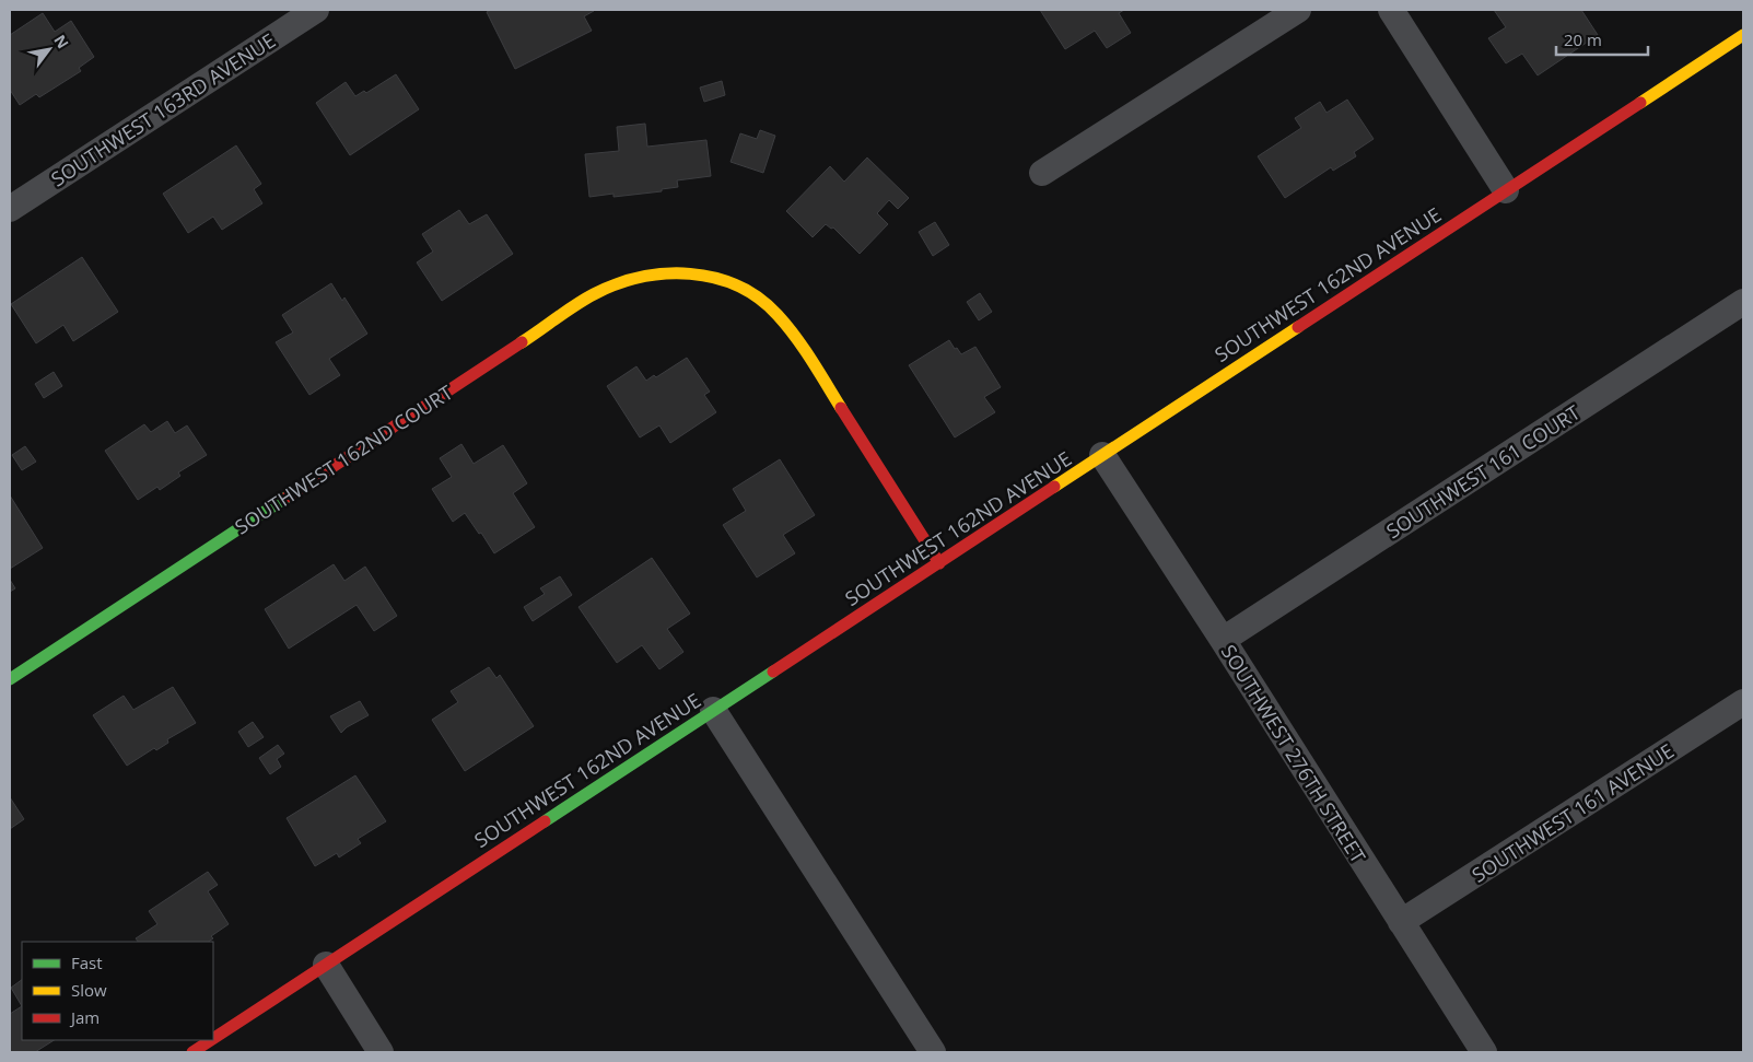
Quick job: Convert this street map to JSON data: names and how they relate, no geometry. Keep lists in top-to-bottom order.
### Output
{
  "streets": {
    "street": [
      "SOUTHWEST 163RD AVENUE",
      "SOUTHWEST 162ND AVENUE",
      "SOUTHWEST 162ND COURT",
      "SOUTHWEST 161 COURT",
      "SOUTHWEST 276TH STREET",
      "SOUTHWEST 161 AVENUE"
    ]
  },
  "crossings": [
    ["SOUTHWEST 162ND AVENUE", "SOUTHWEST 162ND COURT"],
    ["SOUTHWEST 162ND AVENUE", "SOUTHWEST 276TH STREET"],
    ["SOUTHWEST 161 COURT", "SOUTHWEST 276TH STREET"],
    ["SOUTHWEST 276TH STREET", "SOUTHWEST 161 AVENUE"]
  ],
  "legend": ["Fast", "Slow", "Jam"],
  "scale_bar": "20 m",
  "north": "top right"
}
